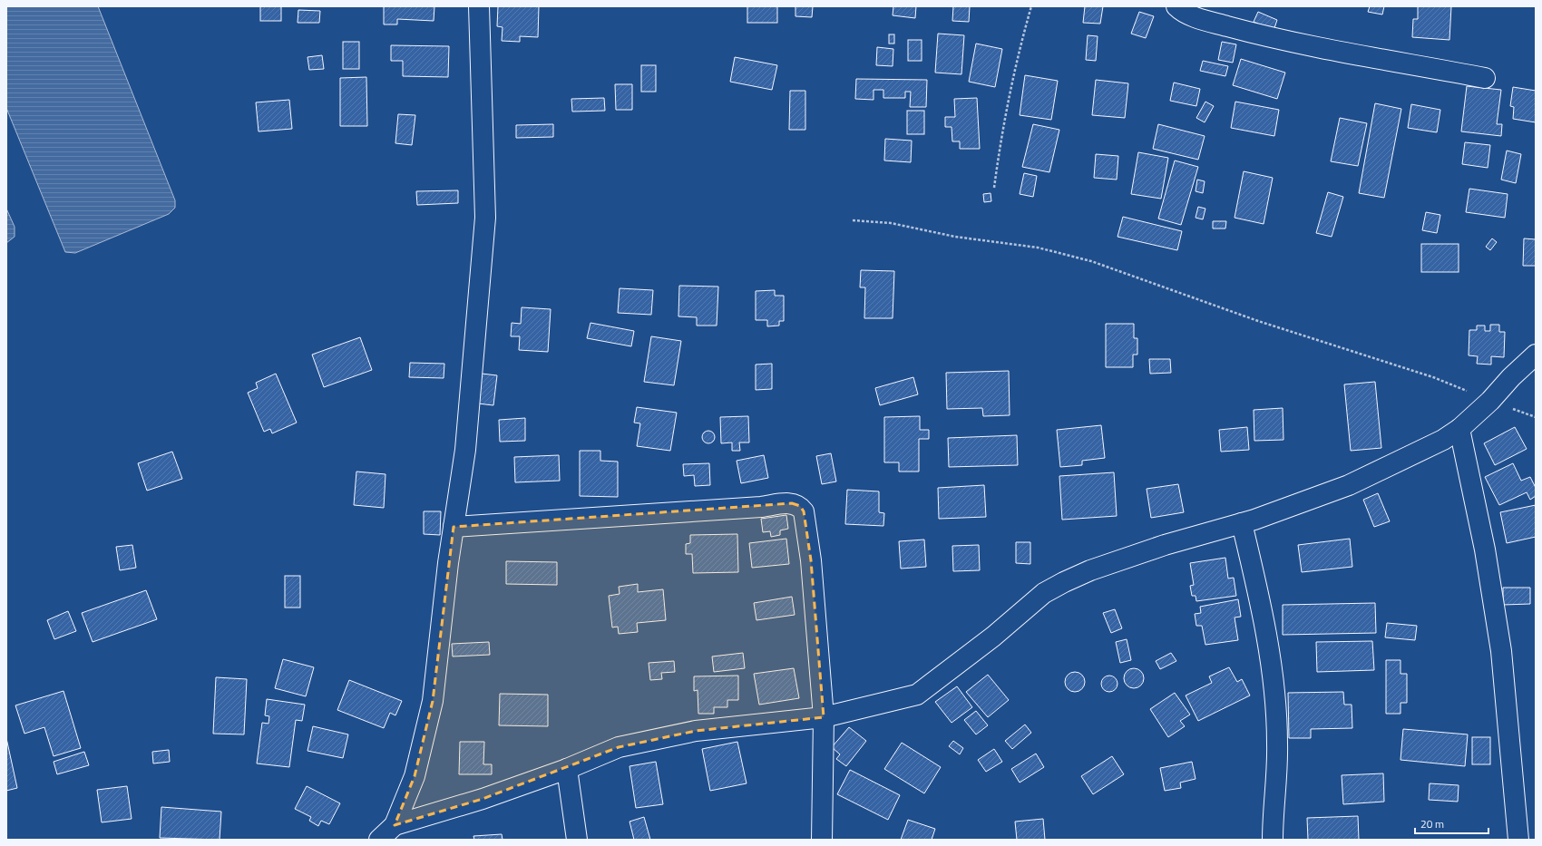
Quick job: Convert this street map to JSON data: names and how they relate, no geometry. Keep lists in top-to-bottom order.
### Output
{
  "scale_bar": "20 m"
}
